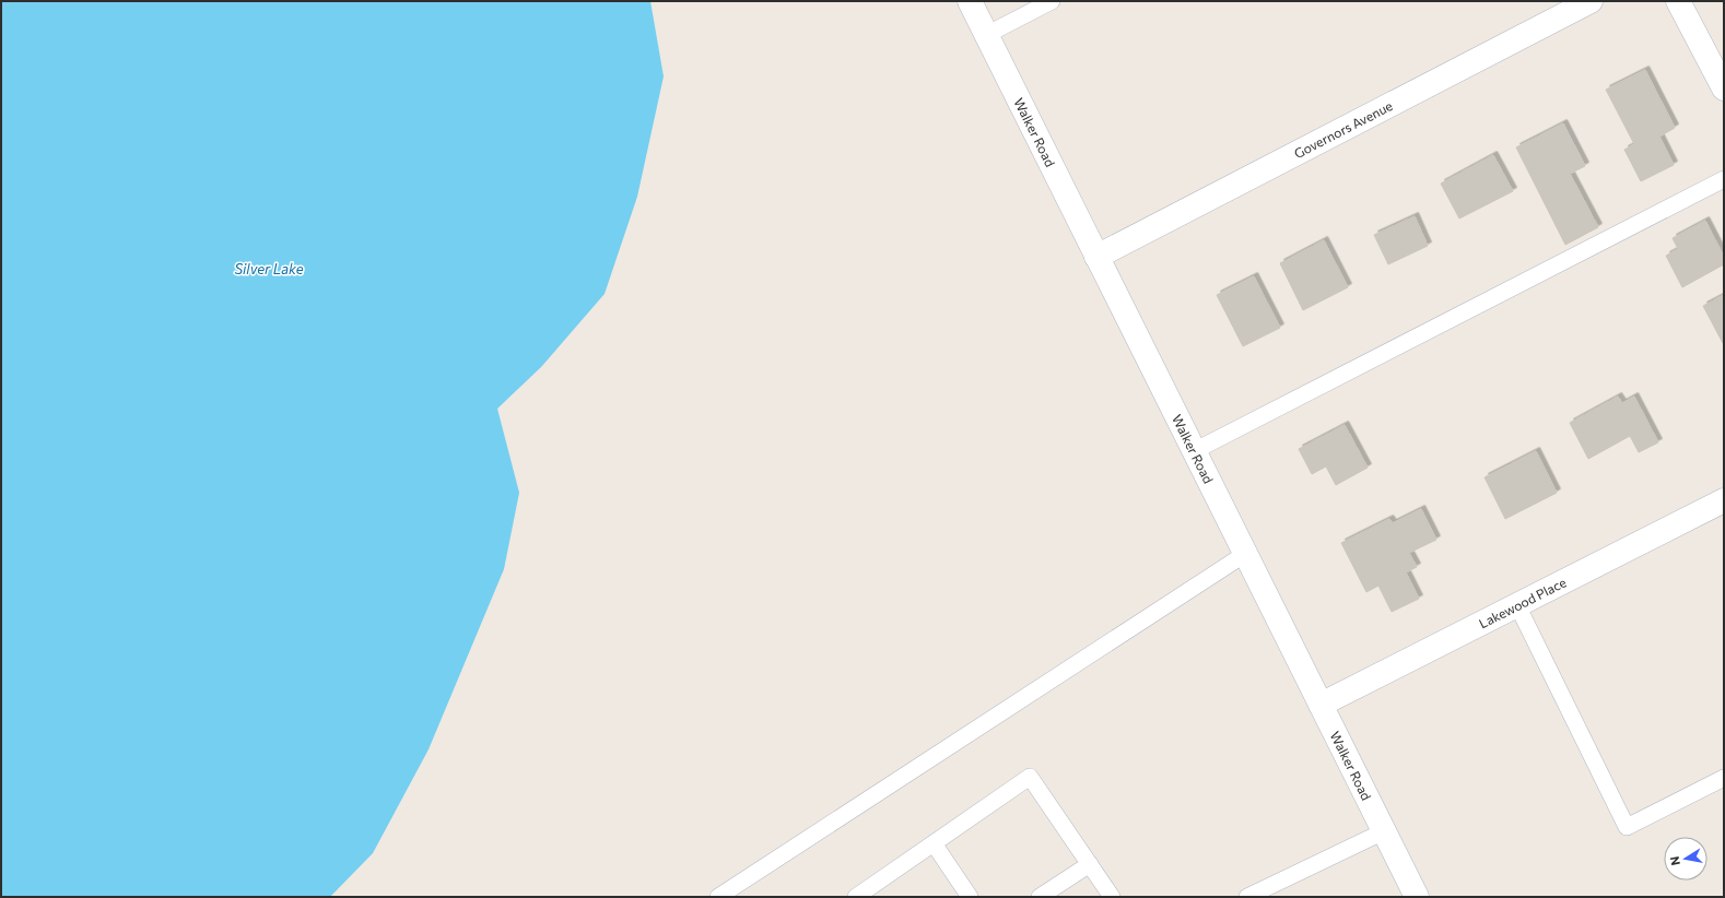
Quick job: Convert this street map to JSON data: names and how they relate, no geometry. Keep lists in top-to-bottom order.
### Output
{
  "streets": {
    "street": ["Governors Avenue", "Walker Road", "Lakewood Place"]
  },
  "crossings": [
    ["Governors Avenue", "Walker Road"],
    ["Walker Road", "Lakewood Place"]
  ],
  "water": ["Silver Lake"],
  "north": "left"
}
